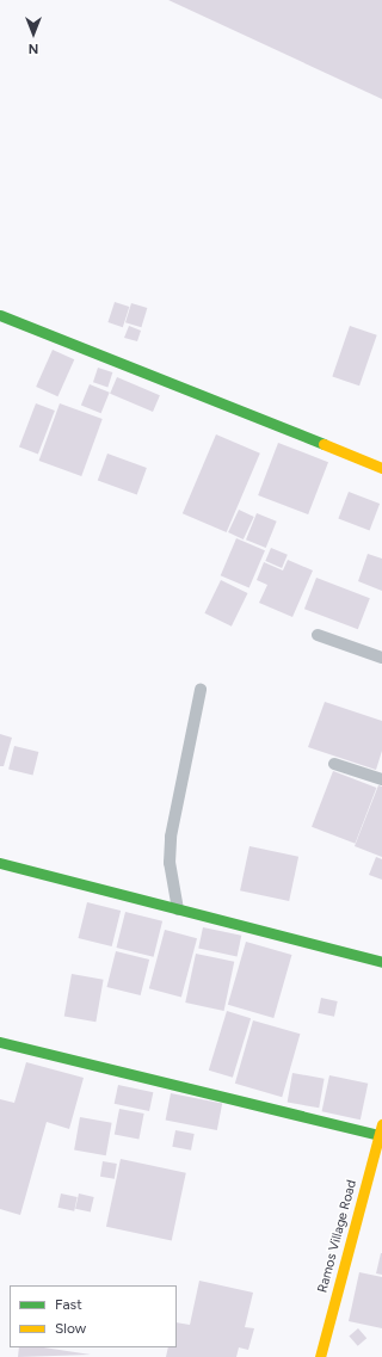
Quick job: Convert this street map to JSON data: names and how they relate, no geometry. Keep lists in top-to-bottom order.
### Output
{
  "streets": {
    "street": ["Ramos Village Road"]
  },
  "legend": ["Fast", "Slow"],
  "north": "bottom"
}
